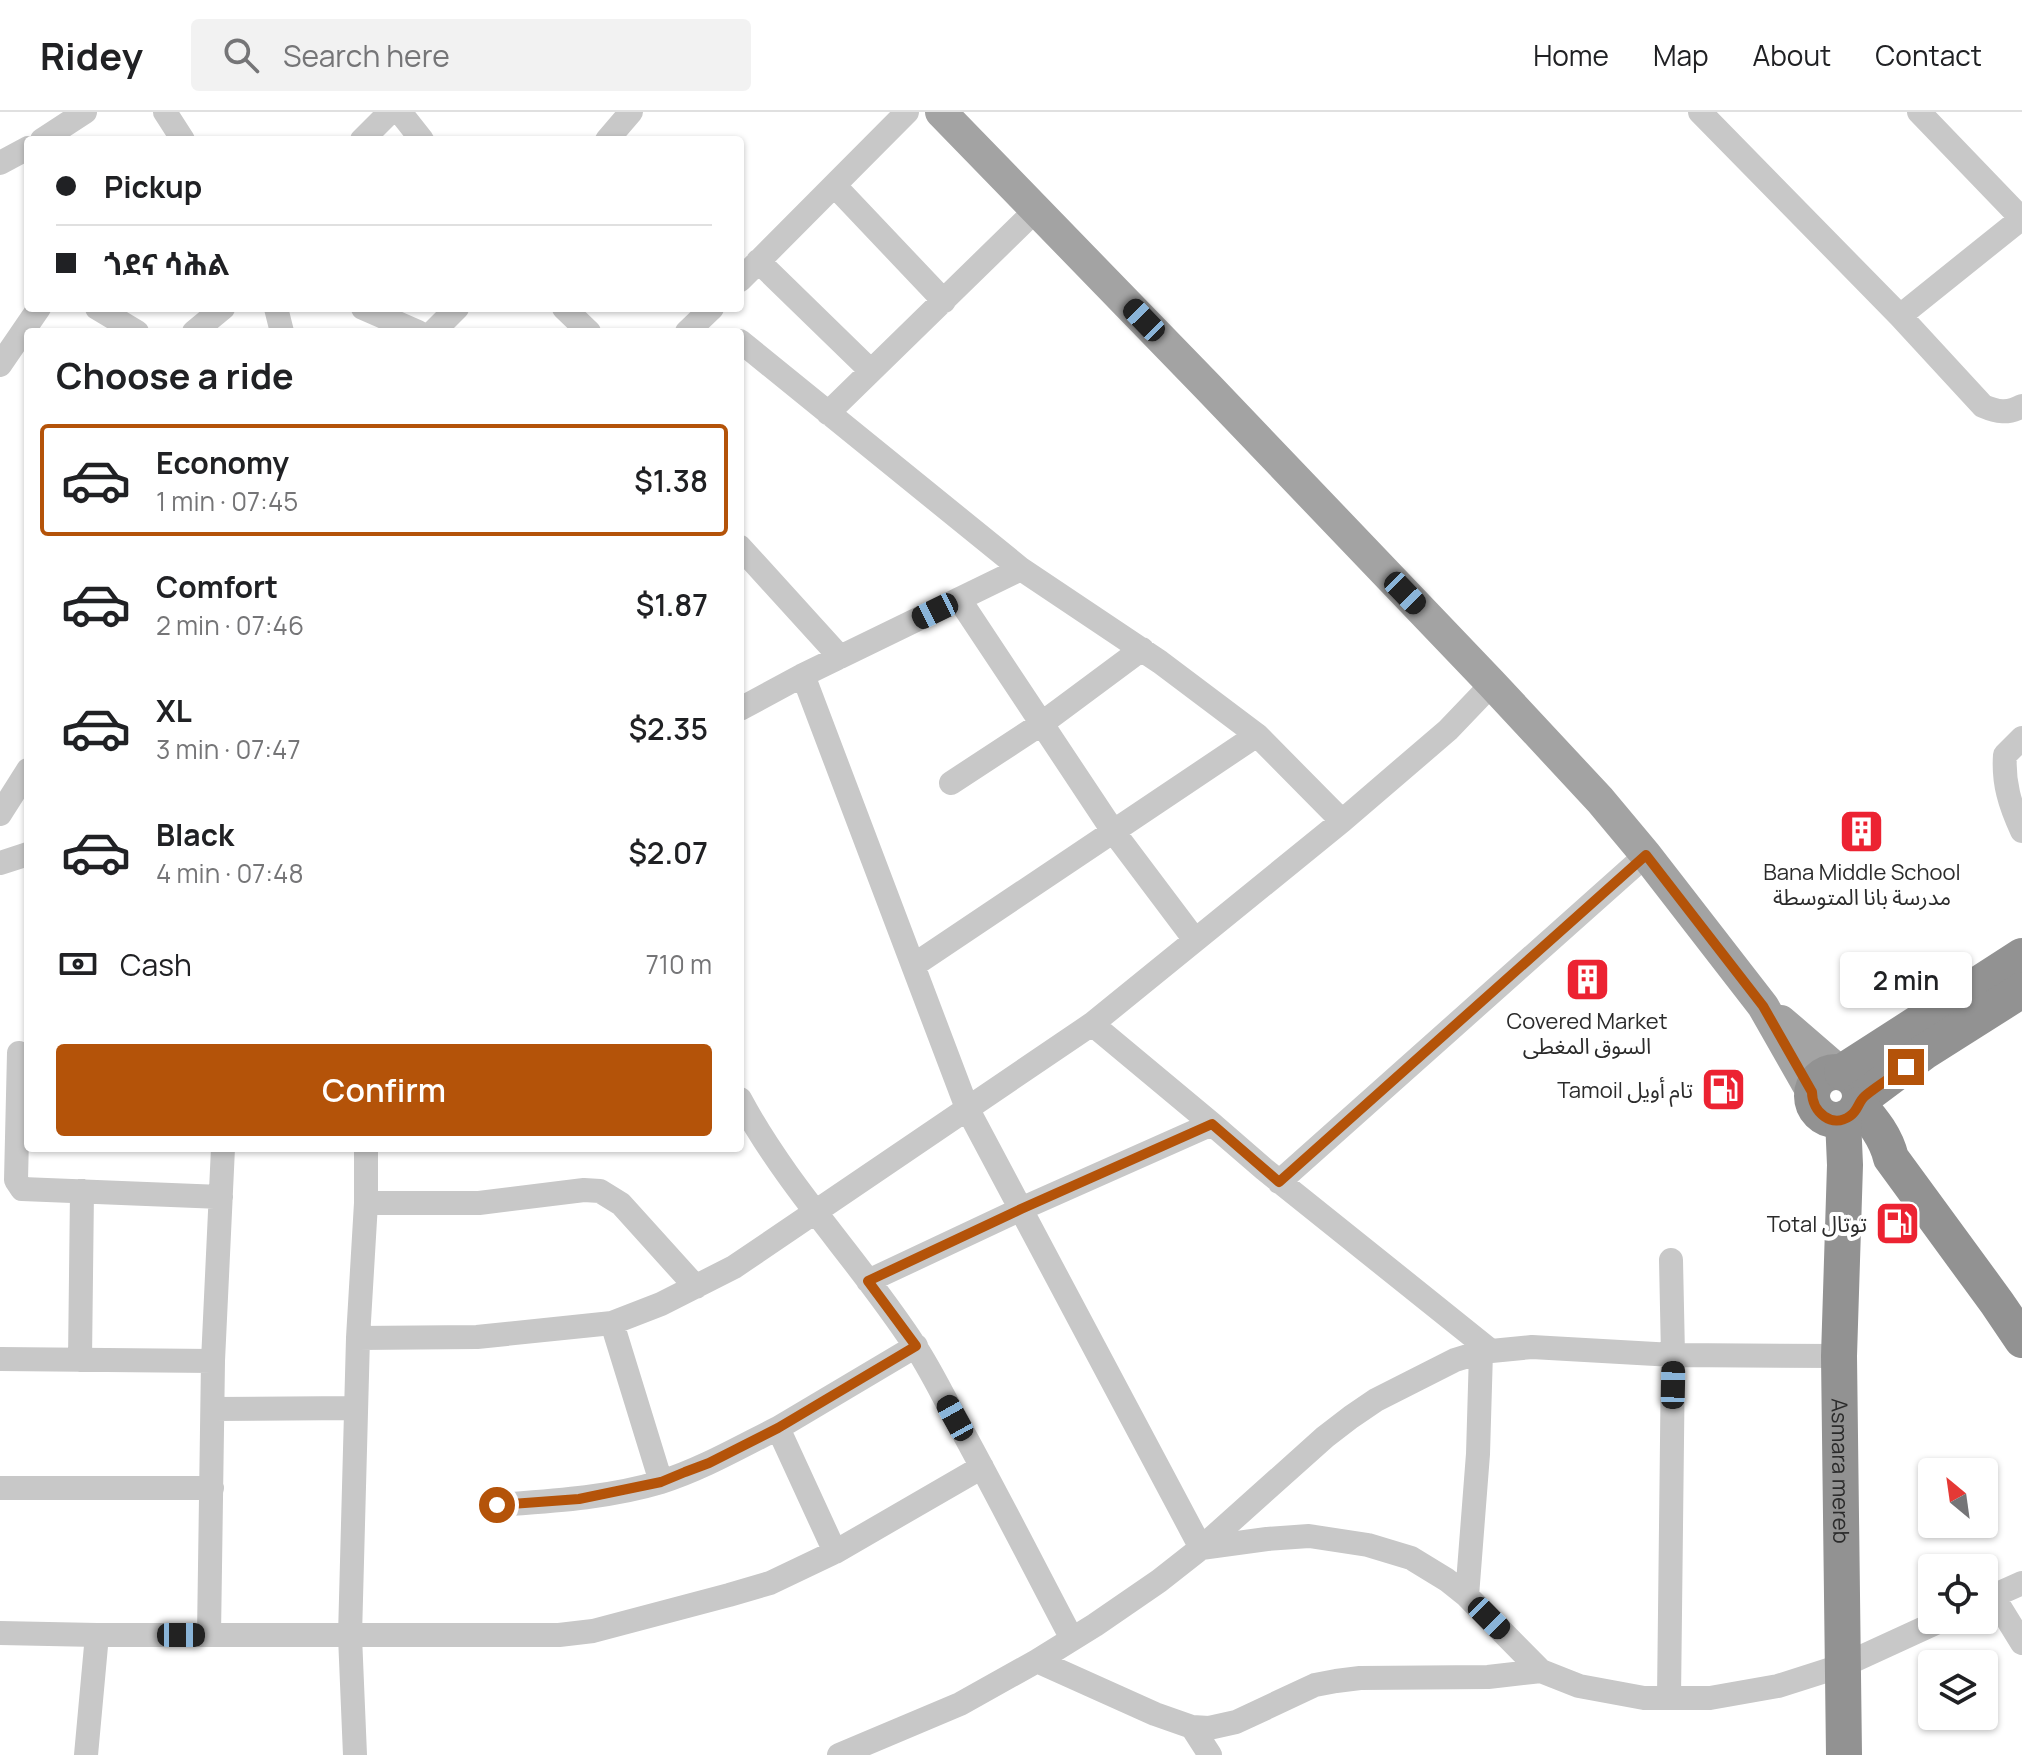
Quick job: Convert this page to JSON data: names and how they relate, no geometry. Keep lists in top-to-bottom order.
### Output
{
  "streets": {
    "highway": ["Asmara mereb"]
  },
  "places": {
    "building": ["Bana Middle School مدرسة بانا المتوسطة", "Covered Market السوق المغطى"],
    "fuel station": ["Tamoil تام أويل", "Total توتال"]
  },
  "north": "top left",
  "page": {
    "header": "Ridey",
    "search": "Search here",
    "nav": [
      "Home",
      "Map",
      "About",
      "Contact"
    ],
    "banner": ["Pickup", "ጎደና ሳሕል"],
    "heading": "Choose a ride",
    "list": [
      {
        "name": "Economy",
        "note": "1 min · 07:45",
        "value": "$1.38"
      },
      {
        "name": "Comfort",
        "note": "2 min · 07:46",
        "value": "$1.87"
      },
      {
        "name": "XL",
        "note": "3 min · 07:47",
        "value": "$2.35"
      },
      {
        "name": "Black",
        "note": "4 min · 07:48",
        "value": "$2.07"
      }
    ],
    "pay": ["Cash", "710 m"],
    "bubble": "2 min",
    "buttons": "Confirm"
  }
}
